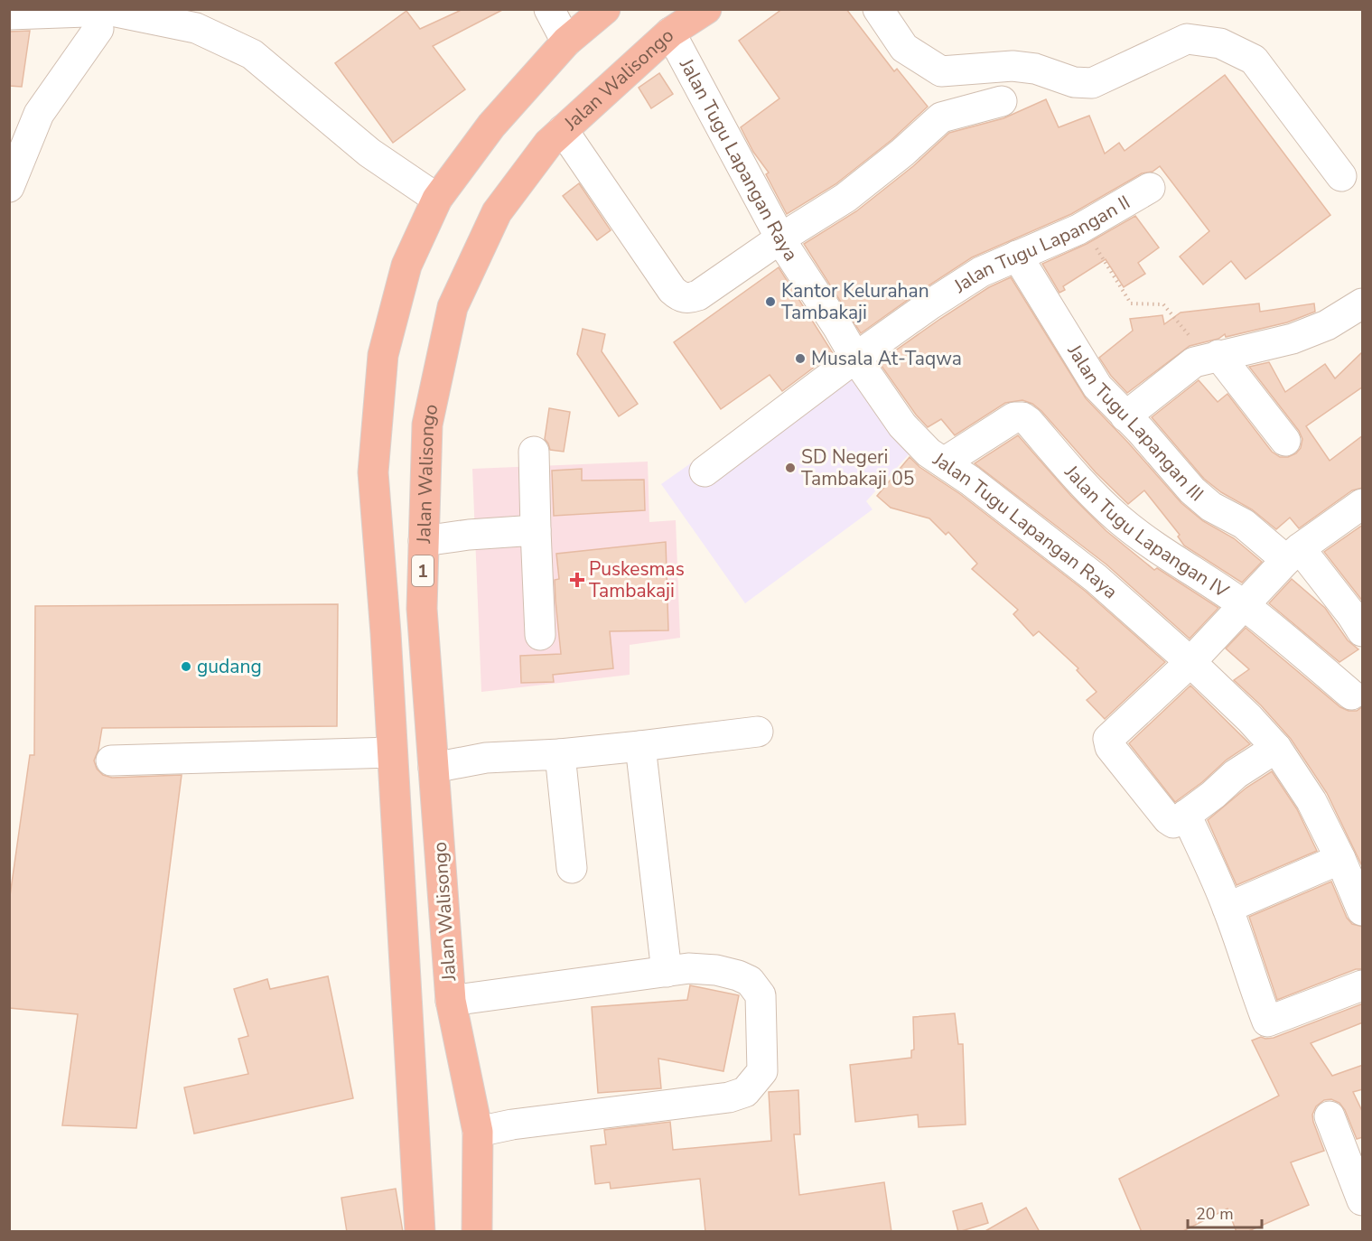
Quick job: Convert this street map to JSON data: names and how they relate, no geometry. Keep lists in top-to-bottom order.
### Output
{
  "streets": {
    "highway": ["Jalan Walisongo", "1"],
    "street": [
      "Jalan Tugu Lapangan Raya",
      "Jalan Tugu Lapangan II",
      "Jalan Tugu Lapangan III",
      "Jalan Tugu Lapangan IV"
    ]
  },
  "crossings": [
    ["Jalan Walisongo", "Jalan Tugu Lapangan Raya"],
    ["Jalan Tugu Lapangan Raya", "Jalan Tugu Lapangan II"],
    ["Jalan Tugu Lapangan Raya", "Jalan Tugu Lapangan IV"],
    ["Jalan Tugu Lapangan II", "Jalan Tugu Lapangan III"]
  ],
  "places": {
    "other": [
      "Kantor Kelurahan Tambakaji",
      "Musala At-Taqwa",
      "SD Negeri Tambakaji 05",
      "gudang"
    ],
    "health": ["Puskesmas Tambakaji"]
  },
  "scale_bar": "20 m"
}
